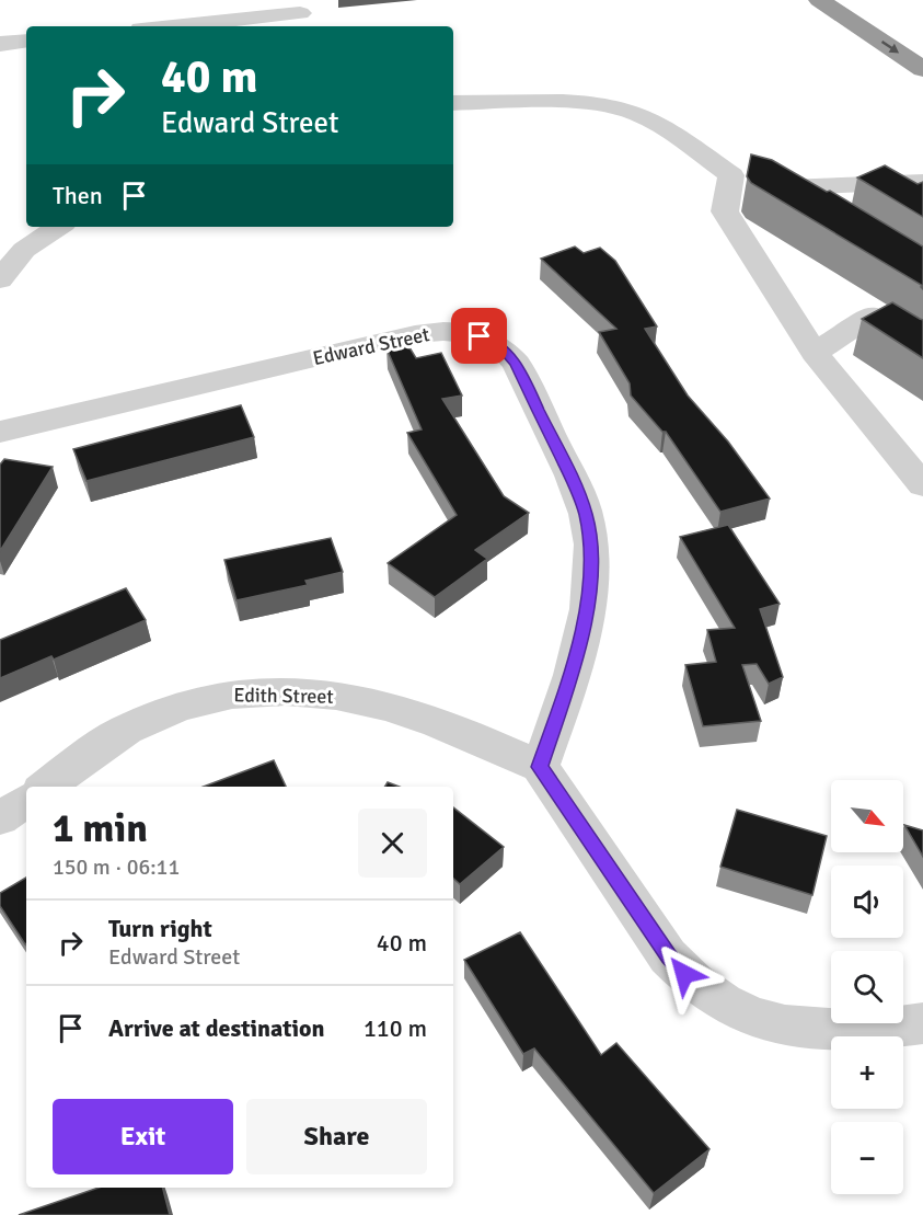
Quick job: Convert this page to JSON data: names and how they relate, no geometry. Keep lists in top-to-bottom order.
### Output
{
  "streets": {
    "street": ["Edward Street", "Edith Street"]
  },
  "crossings": [
    ["Edward Street", "Edith Street"]
  ],
  "north": "bottom right",
  "page": {
    "turn": ["40 m", "Edward Street"],
    "then": "Then",
    "map_buttons": ["+", "−"],
    "heading": ["1 min", "150 m · 06:11"],
    "list": [
      {
        "name": "Turn right",
        "note": "Edward Street",
        "value": "40 m"
      },
      {
        "name": "Arrive at destination",
        "value": "110 m"
      }
    ],
    "buttons": ["Exit", "Share"]
  }
}
